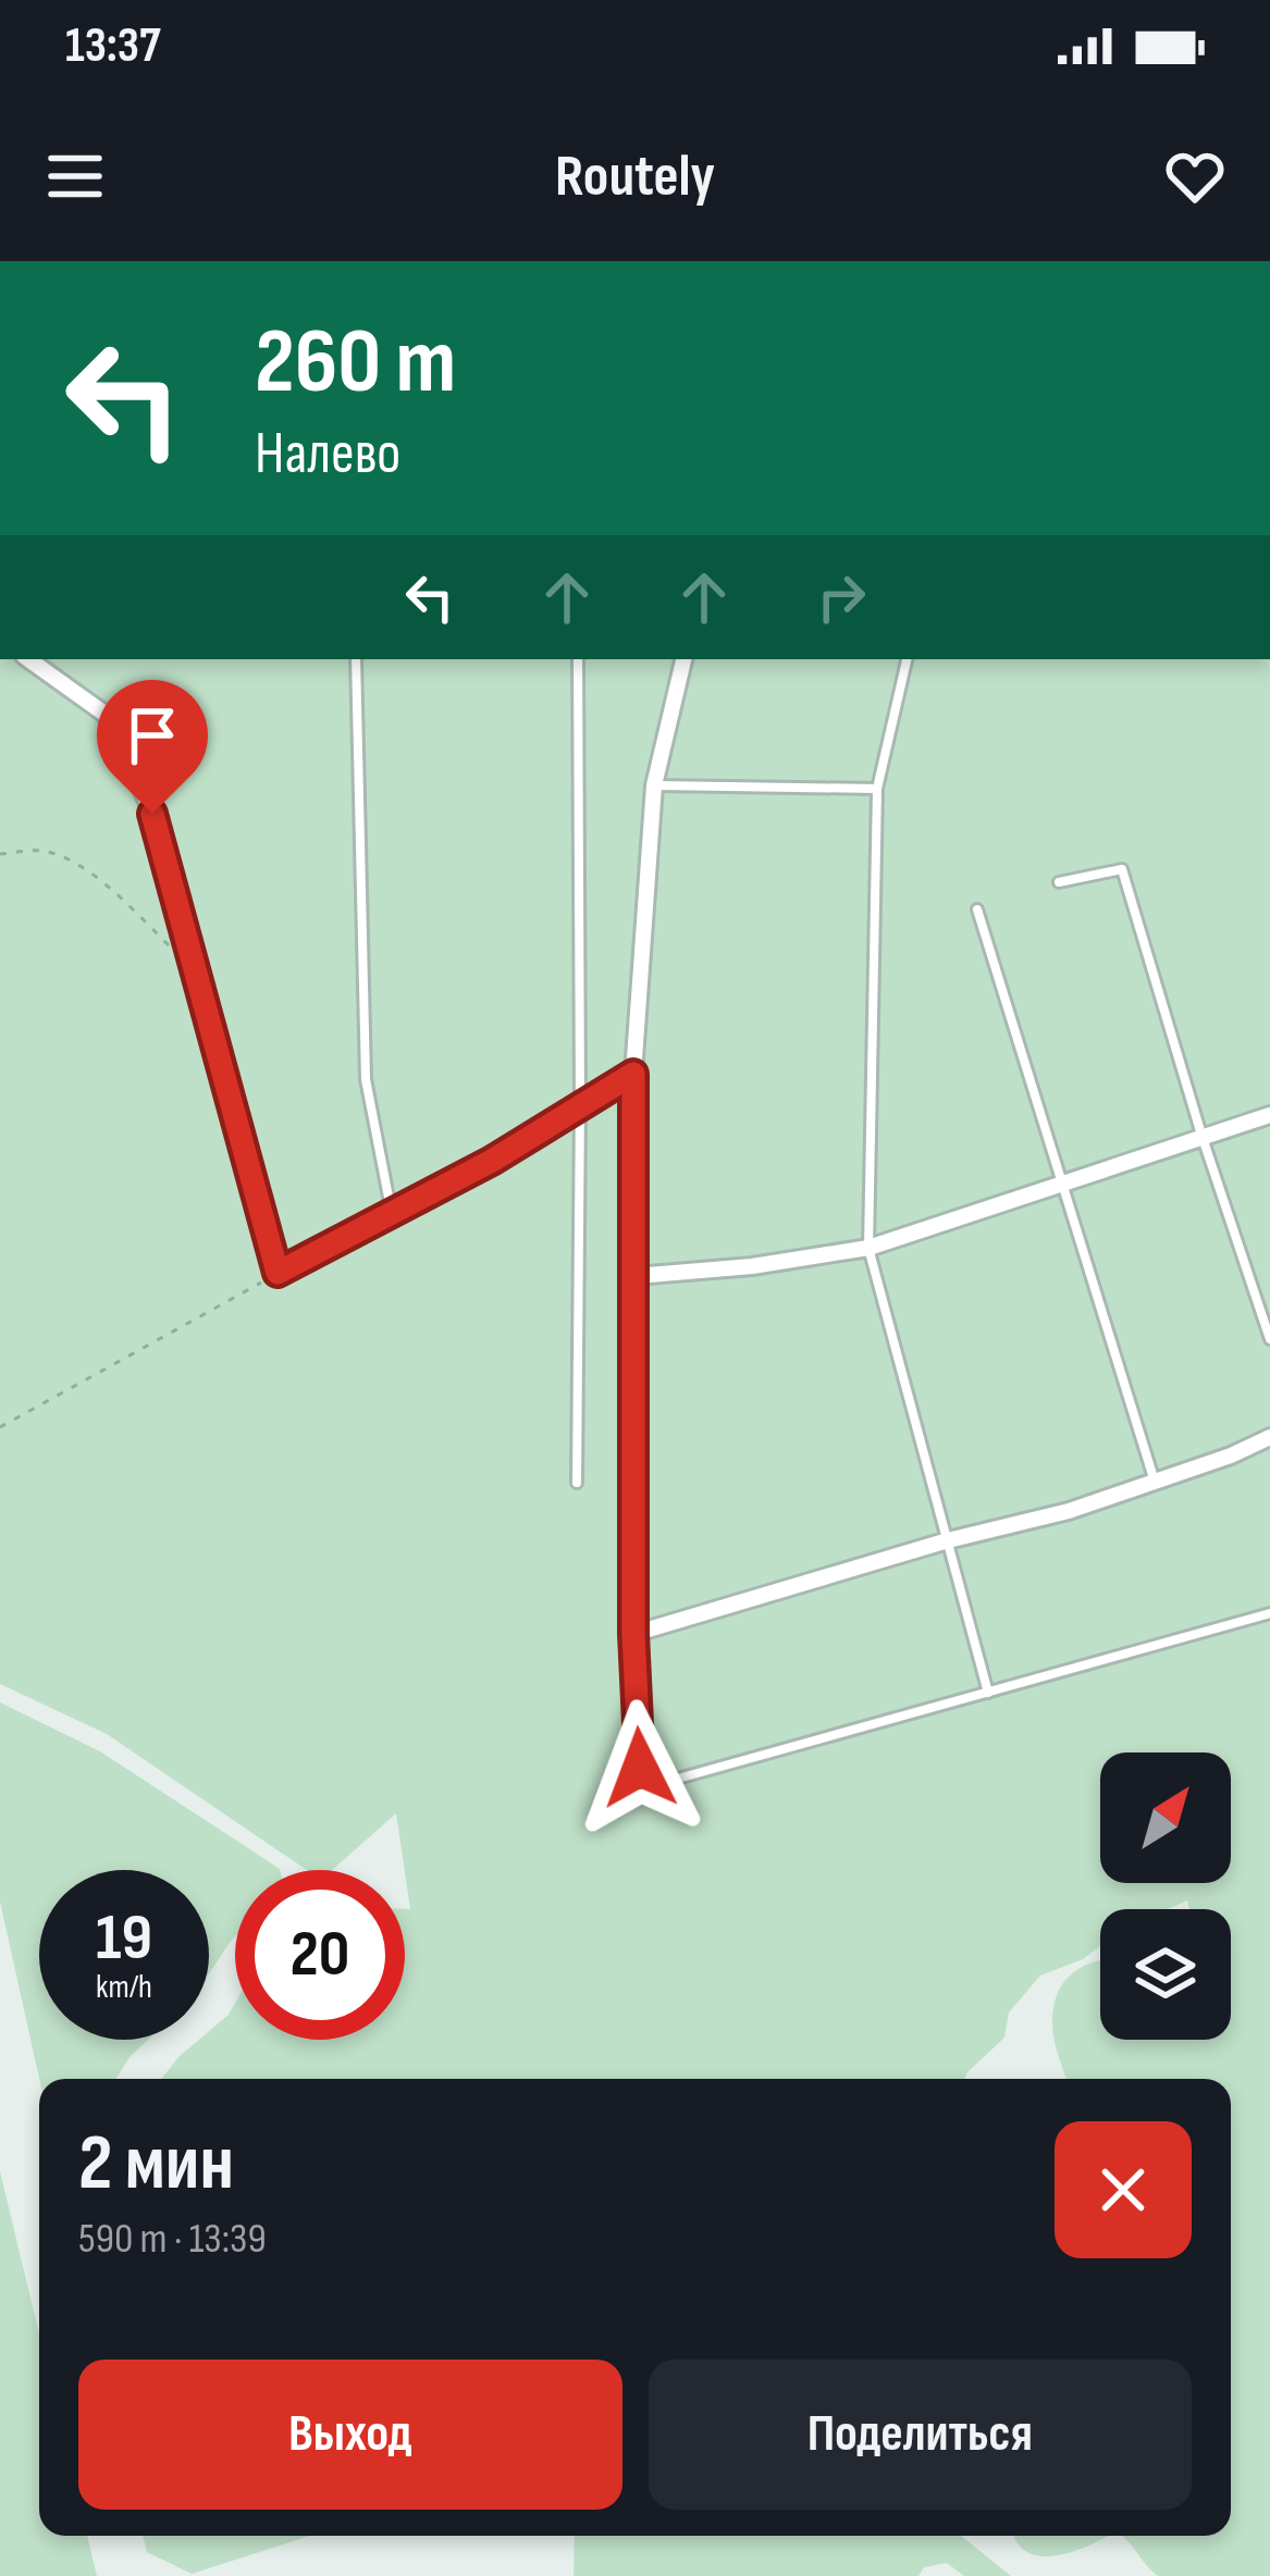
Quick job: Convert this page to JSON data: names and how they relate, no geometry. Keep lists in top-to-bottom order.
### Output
{
  "north": "top right",
  "page": {
    "status": "13:37",
    "header": "Routely",
    "turn": ["260 m", "Налево"],
    "speed": "19 km/h",
    "limit": "20",
    "heading": ["2 мин", "590 m · 13:39"],
    "buttons": ["Выход", "Поделиться"]
  }
}
